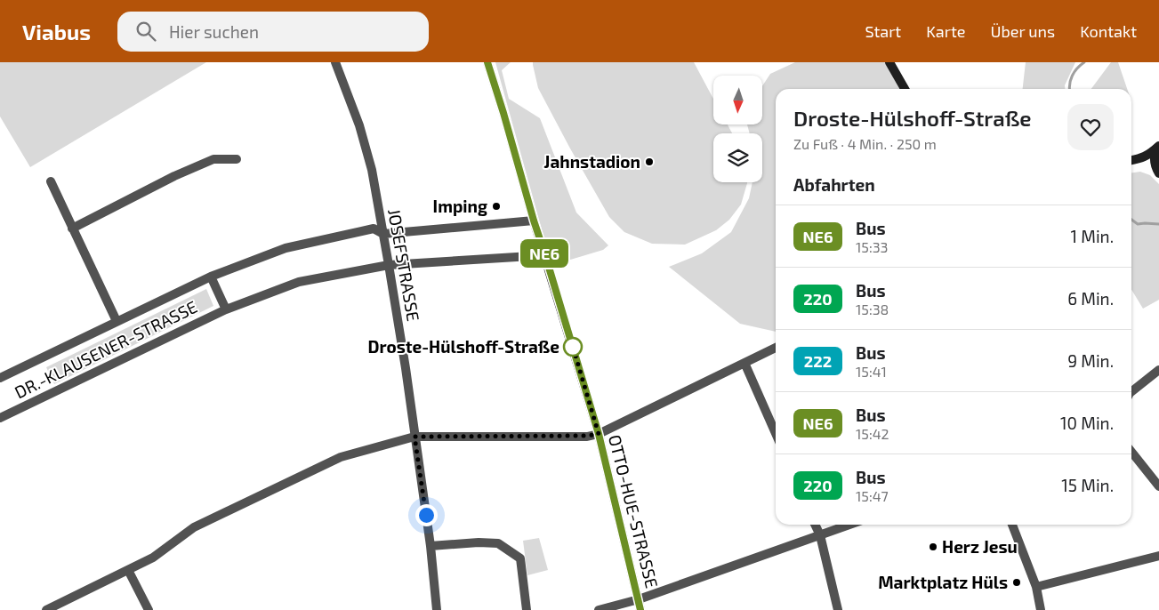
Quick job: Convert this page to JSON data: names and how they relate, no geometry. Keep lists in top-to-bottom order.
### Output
{
  "streets": {
    "street": ["JOSEFSTRASSE", "DR.-KLAUSENER-STRASSE", "OTTO-HUE-STRASSE"]
  },
  "crossings": [
    ["JOSEFSTRASSE", "DR.-KLAUSENER-STRASSE"],
    ["DR.-KLAUSENER-STRASSE", "OTTO-HUE-STRASSE"]
  ],
  "places": [
    "Jahnstadion",
    "Imping",
    "Droste-Hülshoff-Straße",
    "Herz Jesu",
    "Marktplatz Hüls"
  ],
  "lines": ["bus line NE6"],
  "north": "bottom",
  "page": {
    "header": "Viabus",
    "search": "Hier suchen",
    "nav": [
      "Start",
      "Karte",
      "Über uns",
      "Kontakt"
    ],
    "on_map": "NE6",
    "heading": [
      ["Droste-Hülshoff-Straße", "Zu Fuß · 4 Min. · 250 m"],
      "Abfahrten"
    ],
    "list": [
      {
        "mark": "NE6",
        "name": "Bus",
        "note": "15:33",
        "value": "1 Min."
      },
      {
        "mark": "220",
        "name": "Bus",
        "note": "15:38",
        "value": "6 Min."
      },
      {
        "mark": "222",
        "name": "Bus",
        "note": "15:41",
        "value": "9 Min."
      },
      {
        "mark": "NE6",
        "name": "Bus",
        "note": "15:42",
        "value": "10 Min."
      },
      {
        "mark": "220",
        "name": "Bus",
        "note": "15:47",
        "value": "15 Min."
      }
    ]
  }
}
